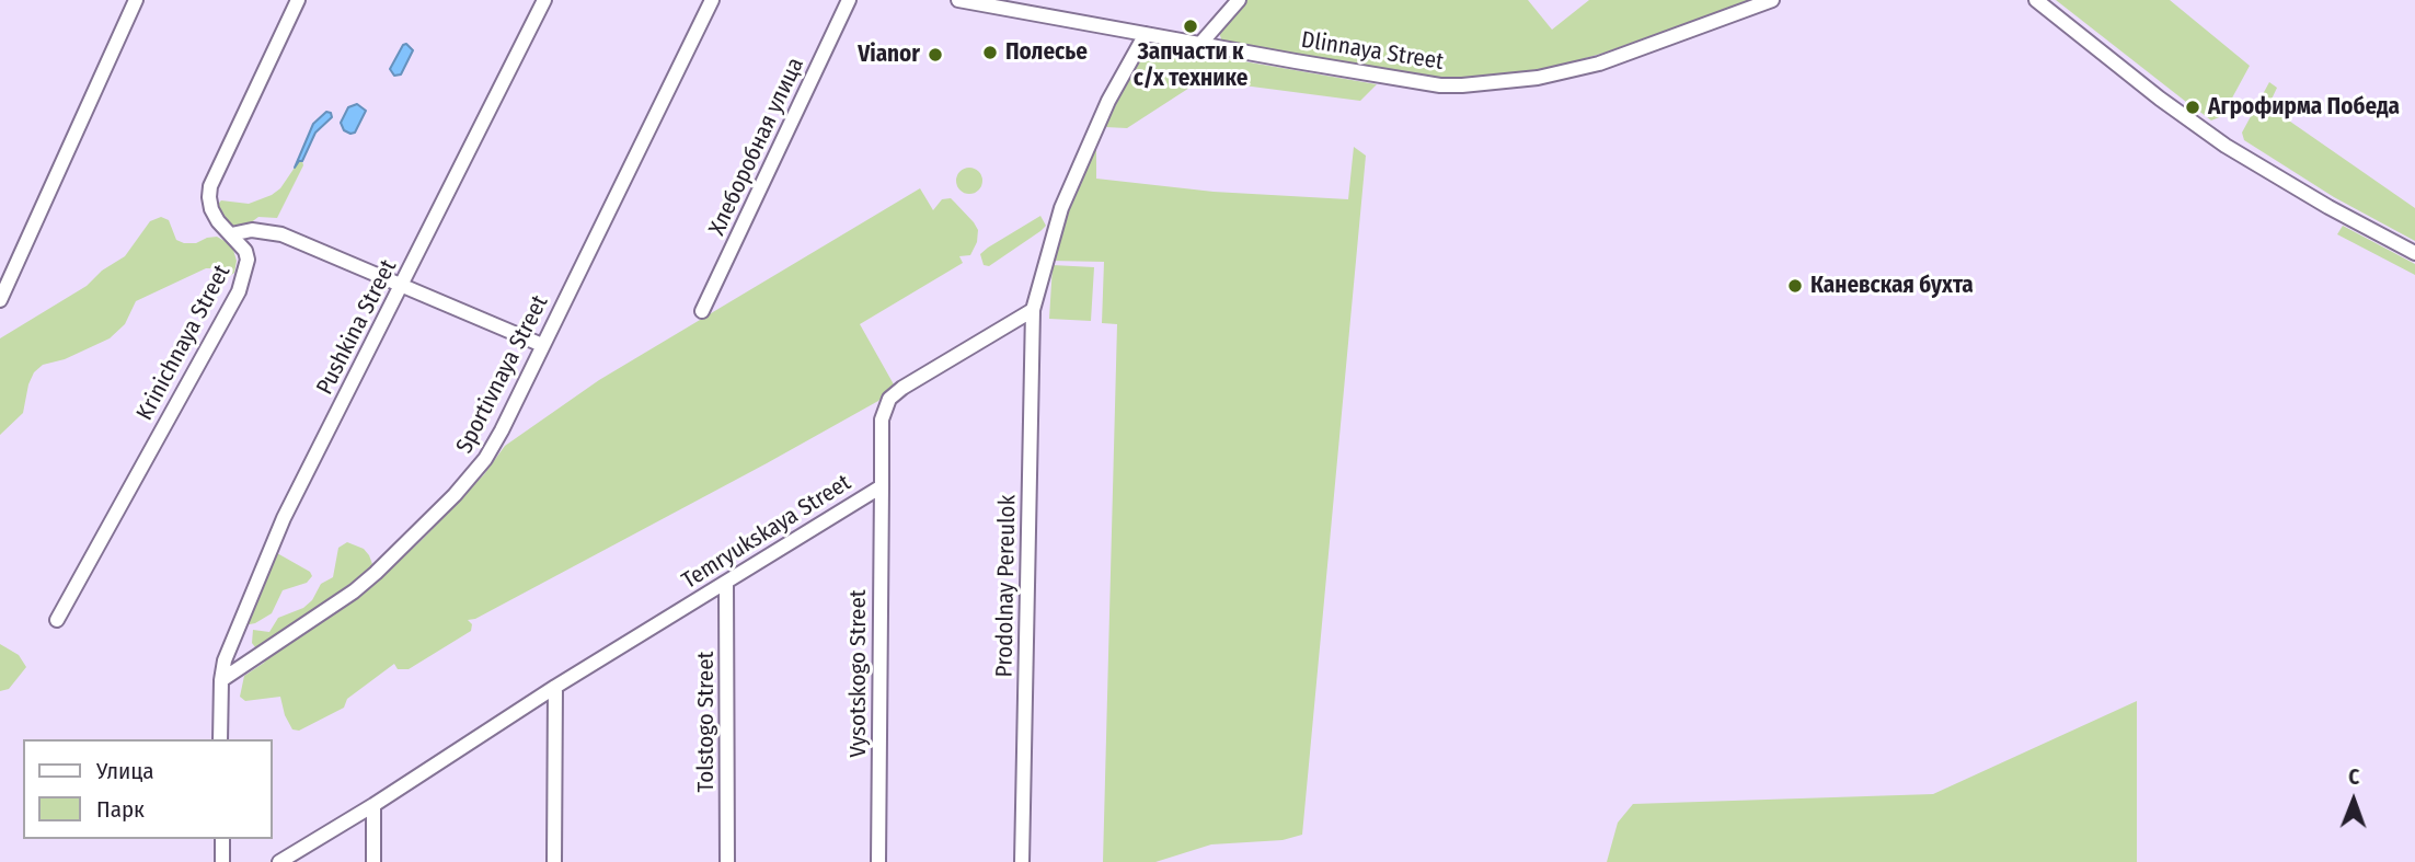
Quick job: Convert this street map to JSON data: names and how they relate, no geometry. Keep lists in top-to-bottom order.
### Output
{
  "streets": {
    "street": [
      "Dlinnaya Street",
      "Хлеборобная улица",
      "Pushkina Street",
      "Krinichnaya Street",
      "Sportivnaya Street",
      "Temryukskaya Street",
      "Prodolnay Pereulok",
      "Vysotskogo Street",
      "Tolstogo Street"
    ]
  },
  "crossings": [
    ["Pushkina Street", "Sportivnaya Street"],
    ["Temryukskaya Street", "Prodolnay Pereulok"],
    ["Temryukskaya Street", "Vysotskogo Street"],
    ["Temryukskaya Street", "Tolstogo Street"]
  ],
  "places": [
    "Запчасти к с/х технике",
    "Полесье",
    "Vianor",
    "Агрофирма Победа",
    "Каневская бухта"
  ],
  "legend": ["Улица", "Парк"],
  "north": "top"
}
